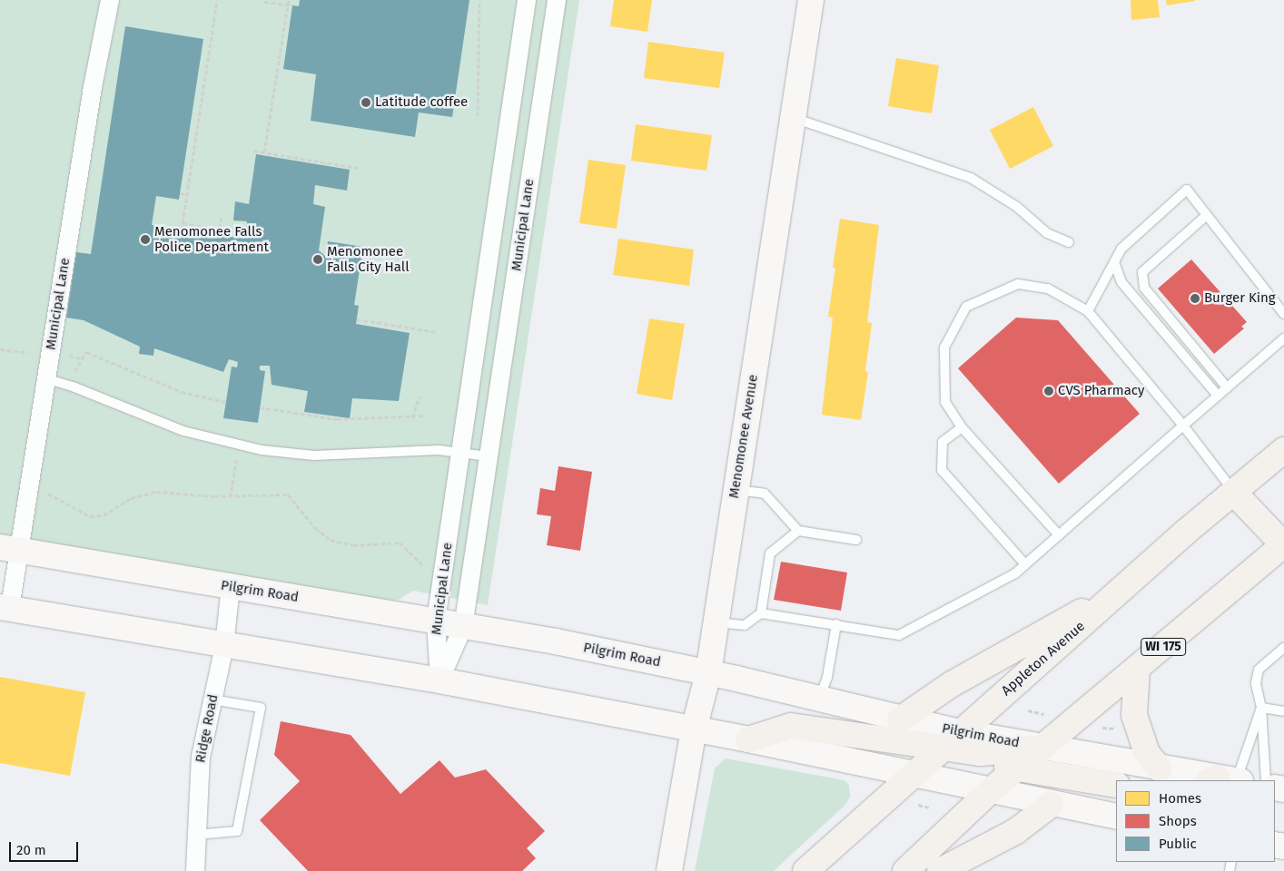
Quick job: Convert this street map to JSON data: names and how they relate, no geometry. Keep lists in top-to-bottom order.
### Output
{
  "streets": {
    "main road": ["WI 175", "Appleton Avenue"],
    "street": [
      "Municipal Lane",
      "Menomonee Avenue",
      "Pilgrim Road",
      "Ridge Road"
    ]
  },
  "crossings": [
    ["Municipal Lane", "Pilgrim Road"],
    ["Menomonee Avenue", "Pilgrim Road"],
    ["Pilgrim Road", "WI 175"],
    ["Pilgrim Road", "Appleton Avenue"],
    ["Pilgrim Road", "Ridge Road"]
  ],
  "places": [
    "Latitude coffee",
    "Menomonee Falls Police Department",
    "Menomonee Falls City Hall",
    "Burger King",
    "CVS Pharmacy"
  ],
  "legend": ["Homes", "Shops", "Public"],
  "scale_bar": "20 m"
}
